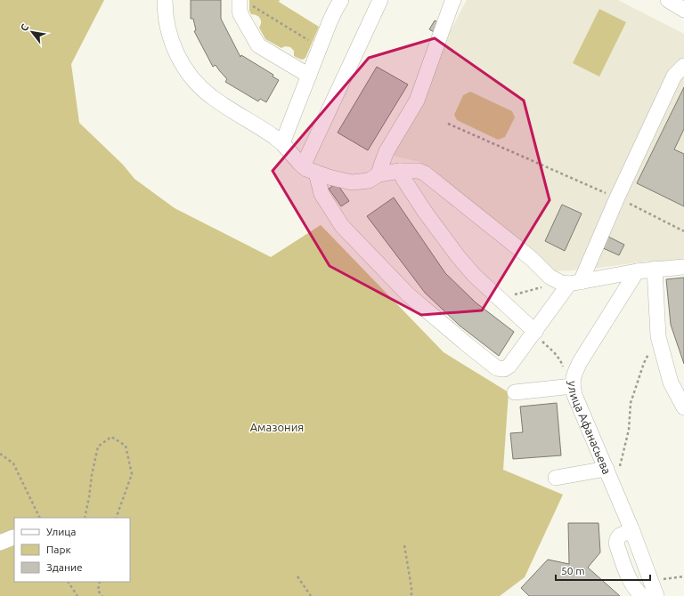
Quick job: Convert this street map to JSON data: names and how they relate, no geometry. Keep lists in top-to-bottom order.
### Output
{
  "streets": {
    "street": ["улица Афанасьева"]
  },
  "parks": ["Амазония"],
  "legend": ["Улица", "Парк", "Здание"],
  "scale_bar": "50 m",
  "north": "top left"
}
